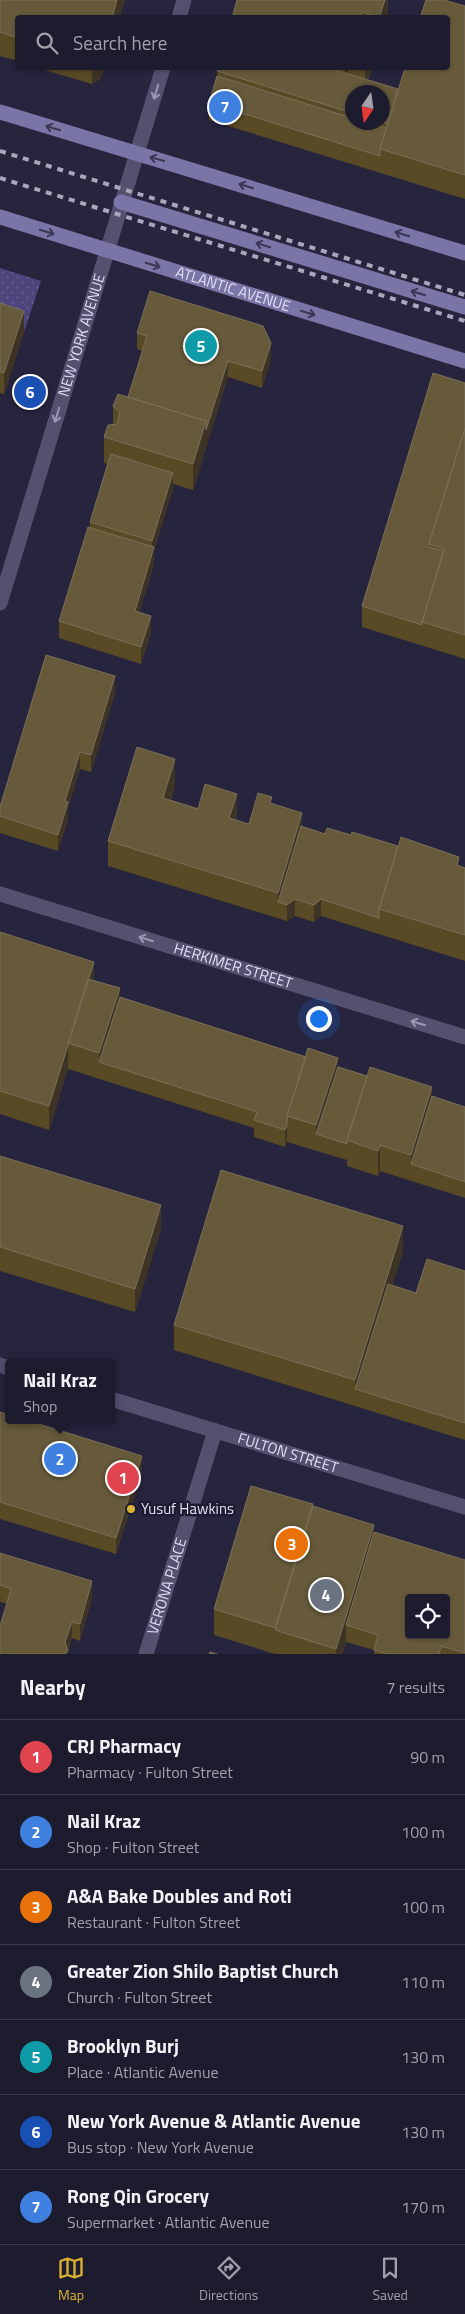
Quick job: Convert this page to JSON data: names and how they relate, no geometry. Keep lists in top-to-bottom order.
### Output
{
  "streets": {
    "main road": ["ATLANTIC AVENUE"],
    "street": [
      "NEW YORK AVENUE",
      "HERKIMER STREET",
      "FULTON STREET",
      "VERONA PLACE"
    ]
  },
  "crossings": [
    ["ATLANTIC AVENUE", "NEW YORK AVENUE"],
    ["FULTON STREET", "VERONA PLACE"]
  ],
  "one_way": ["NEW YORK AVENUE", "HERKIMER STREET"],
  "places": ["Yusuf Hawkins"],
  "north": "bottom",
  "page": {
    "search": "Search here",
    "pins": [
      "7",
      "5",
      "6",
      "2",
      "1",
      "3",
      "4"
    ],
    "popup": ["Nail Kraz", "Shop"],
    "heading": ["Nearby", "7 results"],
    "list": [
      {
        "mark": "1",
        "name": "CRJ Pharmacy",
        "note": "Pharmacy · Fulton Street",
        "value": "90 m"
      },
      {
        "mark": "2",
        "name": "Nail Kraz",
        "note": "Shop · Fulton Street",
        "value": "100 m"
      },
      {
        "mark": "3",
        "name": "A&A Bake Doubles and Roti",
        "note": "Restaurant · Fulton Street",
        "value": "100 m"
      },
      {
        "mark": "4",
        "name": "Greater Zion Shilo Baptist Church",
        "note": "Church · Fulton Street",
        "value": "110 m"
      },
      {
        "mark": "5",
        "name": "Brooklyn Burj",
        "note": "Place · Atlantic Avenue",
        "value": "130 m"
      },
      {
        "mark": "6",
        "name": "New York Avenue & Atlantic Avenue",
        "note": "Bus stop · New York Avenue",
        "value": "130 m"
      },
      {
        "mark": "7",
        "name": "Rong Qin Grocery",
        "note": "Supermarket · Atlantic Avenue",
        "value": "170 m"
      }
    ],
    "nav": ["Map", "Directions", "Saved"]
  }
}
